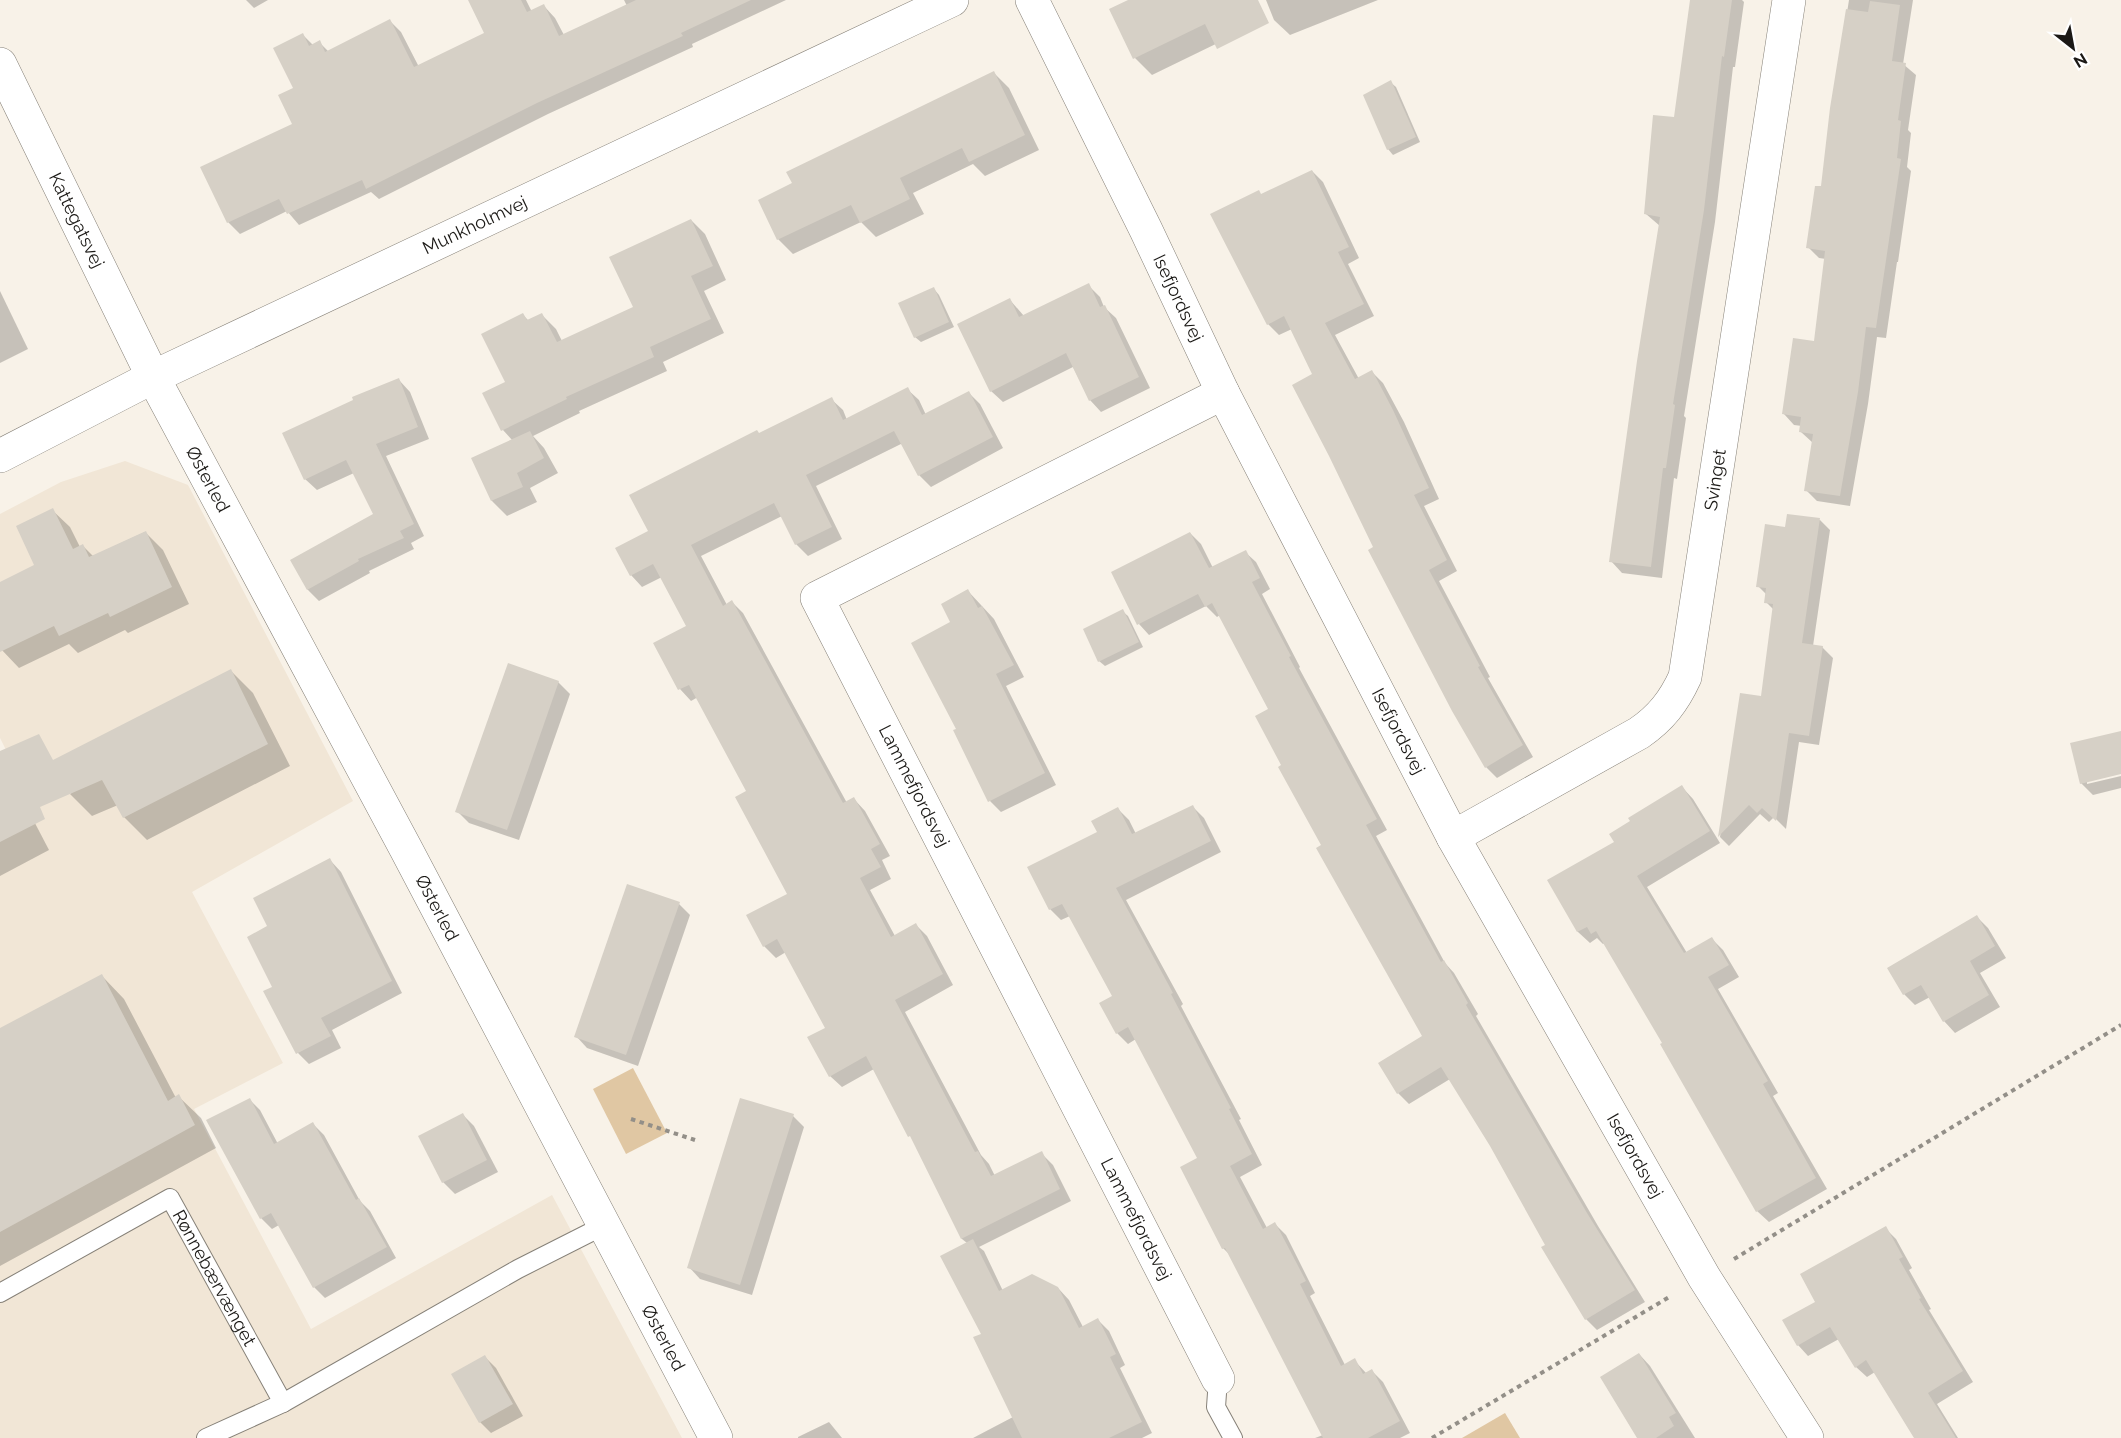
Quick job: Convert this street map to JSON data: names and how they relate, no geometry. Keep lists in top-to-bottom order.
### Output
{
  "streets": {
    "street": [
      "Kattegatsvej",
      "Munkholmvej",
      "Isefjordsvej",
      "Østerled",
      "Svinget",
      "Lammefjordsvej"
    ],
    "lane": ["Rønnebærvænget"]
  },
  "crossings": [
    ["Kattegatsvej", "Munkholmvej"],
    ["Kattegatsvej", "Østerled"],
    ["Munkholmvej", "Østerled"],
    ["Isefjordsvej", "Svinget"],
    ["Isefjordsvej", "Lammefjordsvej"]
  ],
  "north": "bottom right"
}
